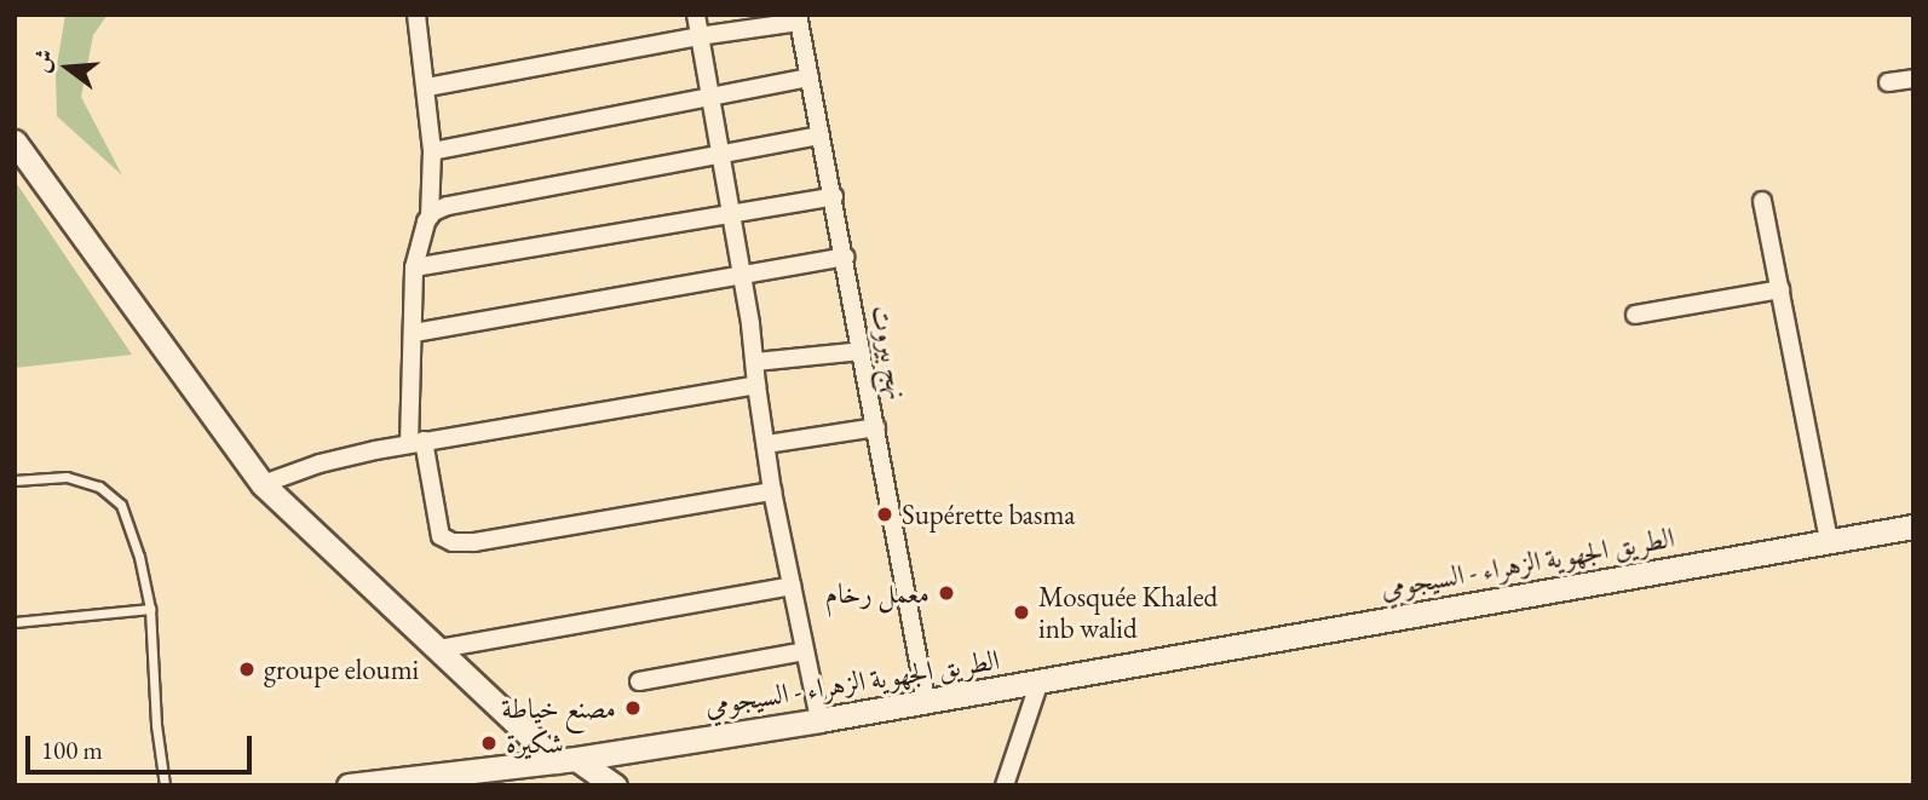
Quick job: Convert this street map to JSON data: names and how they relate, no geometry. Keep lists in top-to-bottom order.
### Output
{
  "streets": {
    "main road": ["الطريق الجهوية الزهراء - السيجومي"],
    "street": ["نهج بيروت"]
  },
  "crossings": [
    ["نهج بيروت", "الطريق الجهوية الزهراء - السيجومي"]
  ],
  "places": [
    "Supérette basma",
    "معمل رخام",
    "Mosquée Khaled inb walid",
    "groupe eloumi",
    "مصنع خياطة",
    "شكيرة"
  ],
  "scale_bar": "100 m",
  "north": "left"
}
